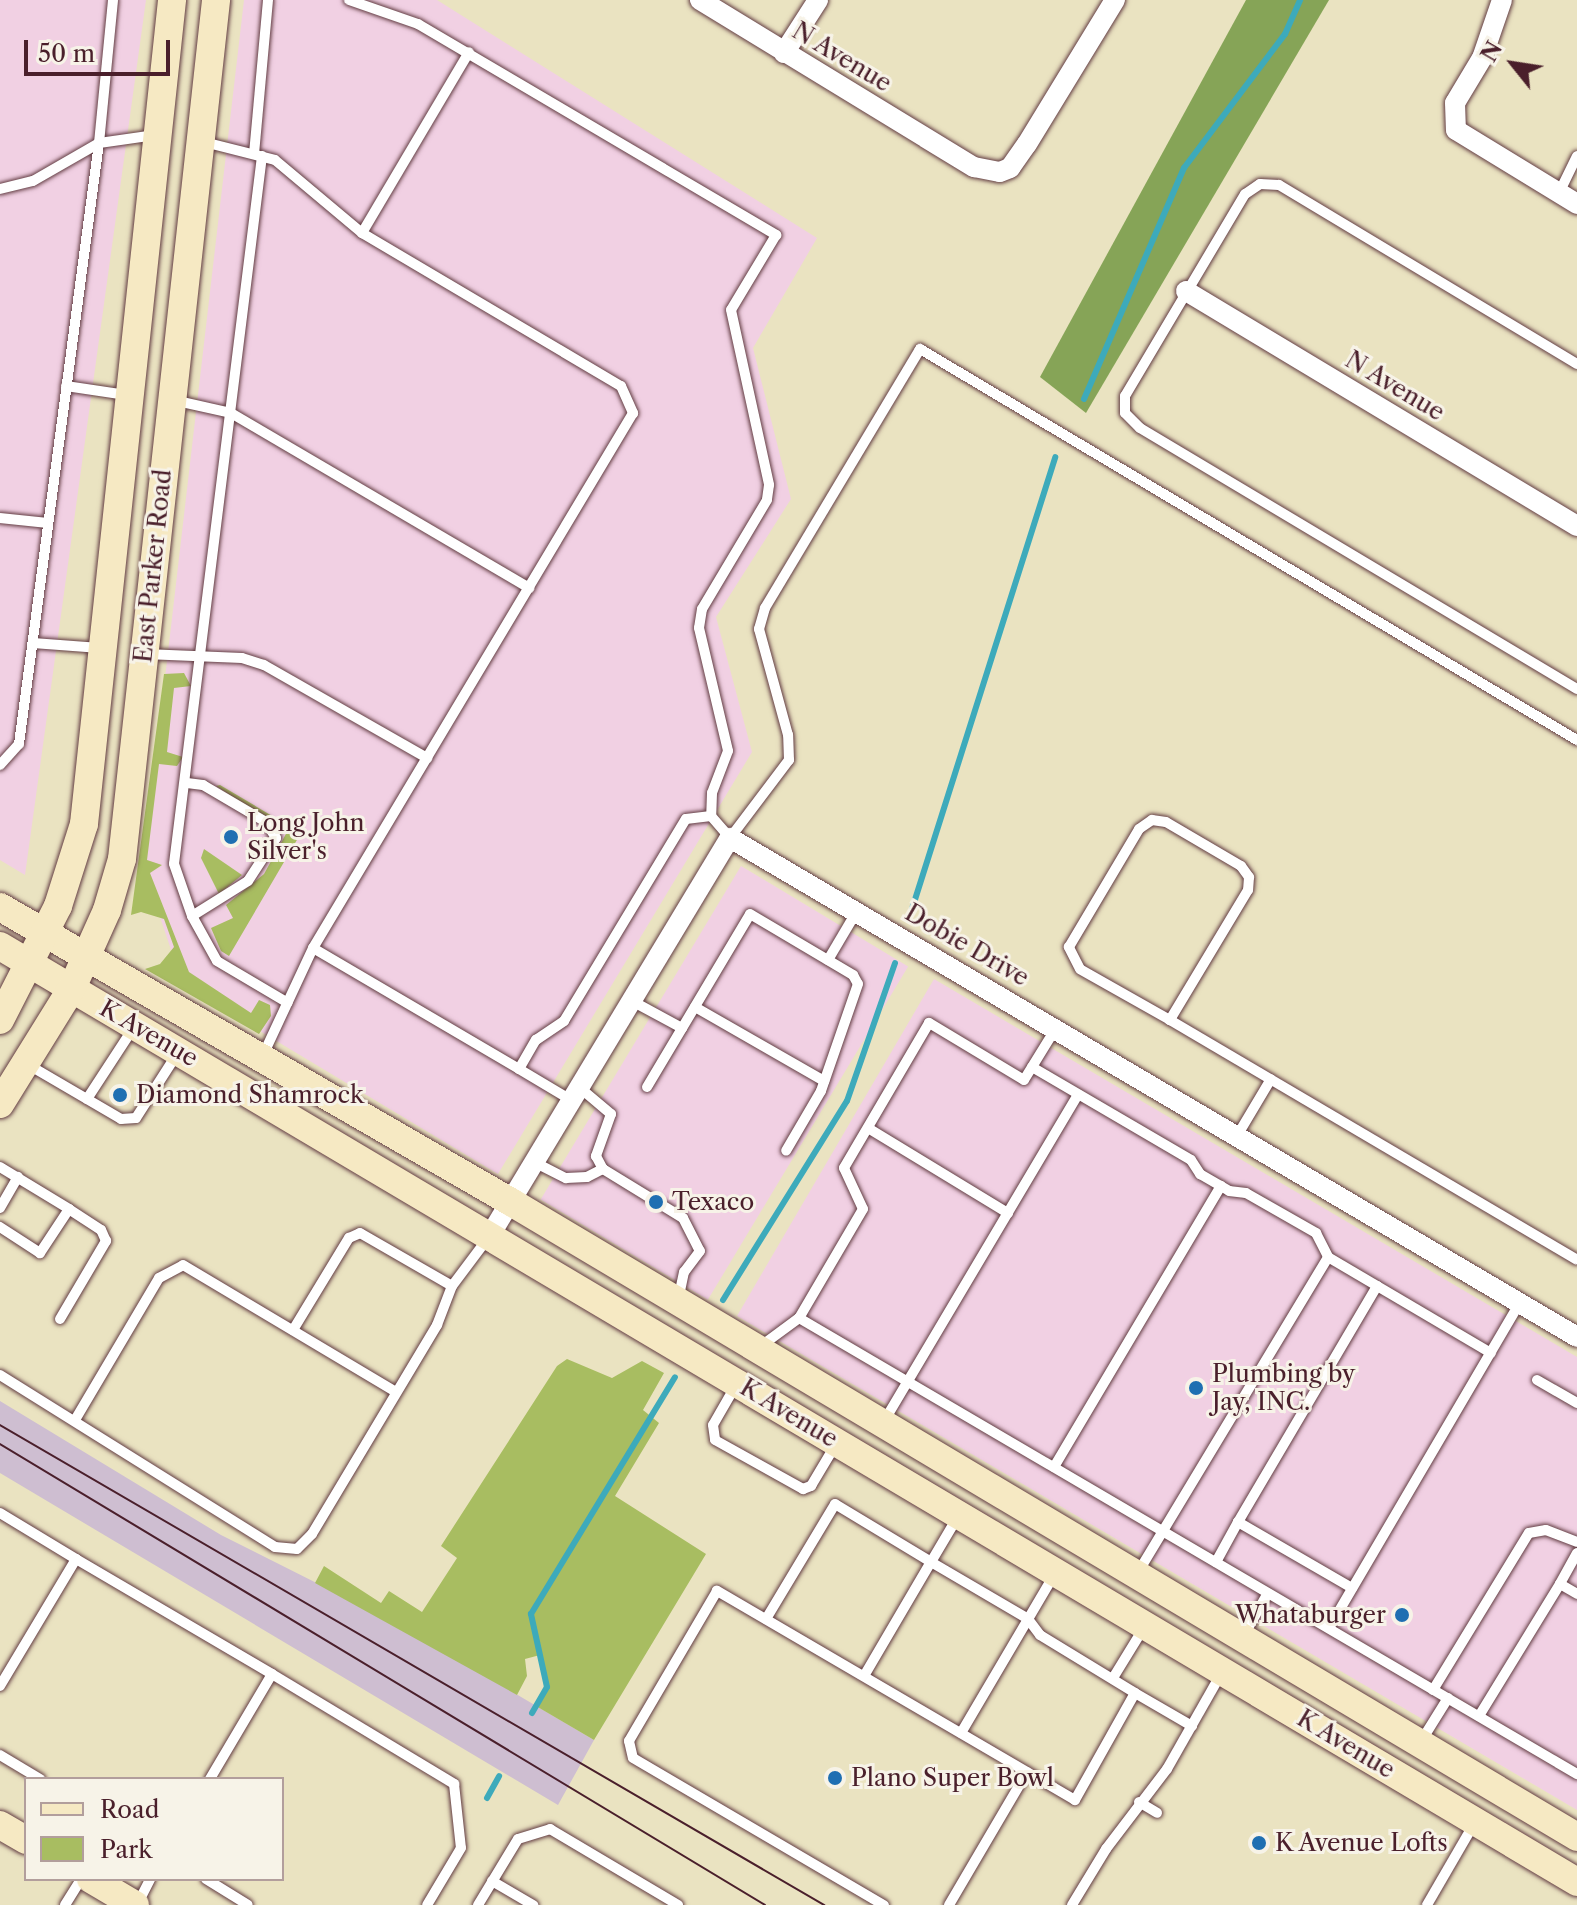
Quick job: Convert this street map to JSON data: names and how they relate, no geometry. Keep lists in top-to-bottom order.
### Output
{
  "streets": {
    "main road": ["East Parker Road", "K Avenue"],
    "street": ["N Avenue", "Dobie Drive"]
  },
  "crossings": [
    ["East Parker Road", "K Avenue"]
  ],
  "places": [
    "Long John Silver's",
    "Diamond Shamrock",
    "Texaco",
    "Plumbing by Jay, INC.",
    "Whataburger",
    "Plano Super Bowl",
    "K Avenue Lofts"
  ],
  "legend": ["Road", "Park"],
  "scale_bar": "50 m",
  "north": "top left"
}
